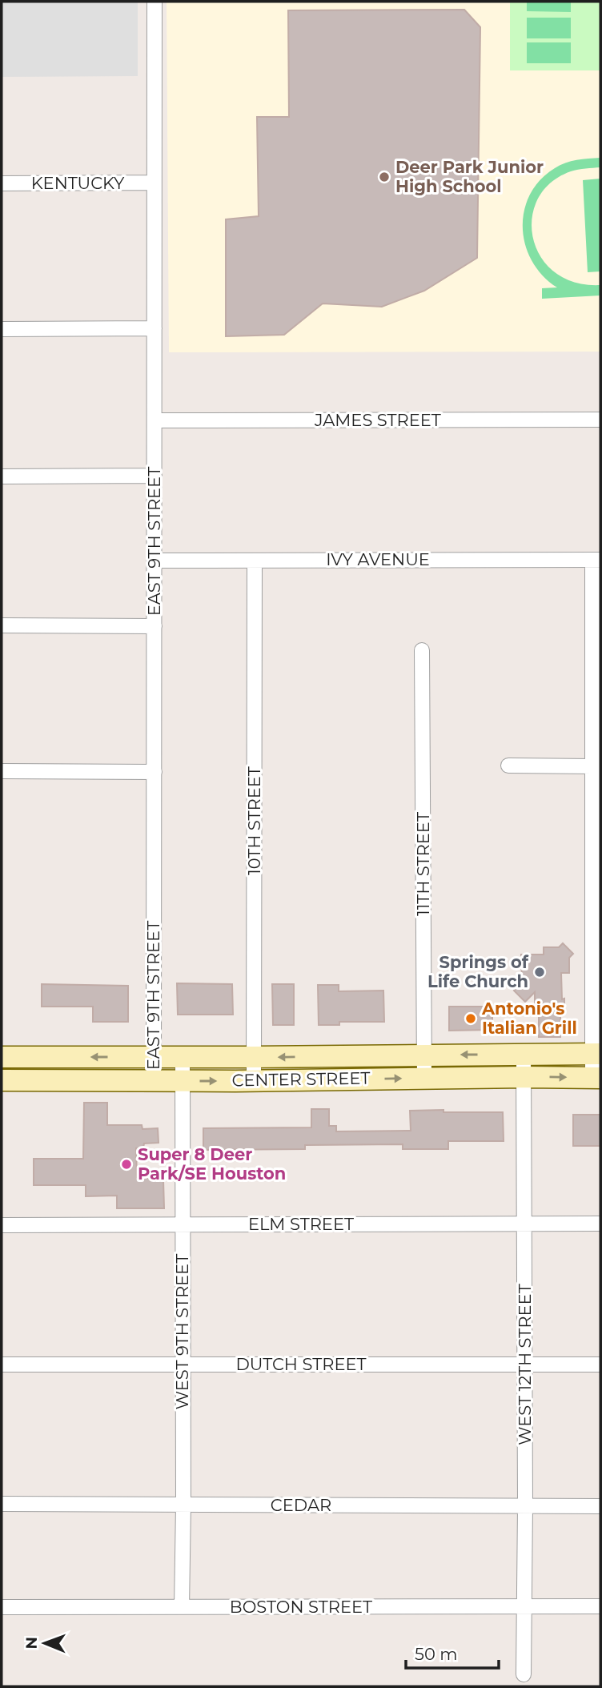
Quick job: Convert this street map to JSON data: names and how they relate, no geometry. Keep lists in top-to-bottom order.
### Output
{
  "streets": {
    "main road": ["CENTER STREET"],
    "street": [
      "KENTUCKY",
      "JAMES STREET",
      "EAST 9TH STREET",
      "IVY AVENUE",
      "10TH STREET",
      "11TH STREET",
      "ELM STREET",
      "WEST 9TH STREET",
      "DUTCH STREET",
      "WEST 12TH STREET",
      "CEDAR",
      "BOSTON STREET"
    ]
  },
  "crossings": [
    ["KENTUCKY", "EAST 9TH STREET"],
    ["JAMES STREET", "EAST 9TH STREET"],
    ["EAST 9TH STREET", "IVY AVENUE"],
    ["EAST 9TH STREET", "CENTER STREET"],
    ["IVY AVENUE", "10TH STREET"],
    ["10TH STREET", "CENTER STREET"],
    ["11TH STREET", "CENTER STREET"],
    ["CENTER STREET", "WEST 9TH STREET"],
    ["CENTER STREET", "WEST 12TH STREET"],
    ["ELM STREET", "WEST 9TH STREET"],
    ["ELM STREET", "WEST 12TH STREET"],
    ["WEST 9TH STREET", "DUTCH STREET"],
    ["WEST 9TH STREET", "CEDAR"],
    ["WEST 9TH STREET", "BOSTON STREET"],
    ["DUTCH STREET", "WEST 12TH STREET"],
    ["WEST 12TH STREET", "CEDAR"],
    ["WEST 12TH STREET", "BOSTON STREET"]
  ],
  "places": [
    "Deer Park Junior High School",
    "Springs of Life Church",
    "Antonio's Italian Grill",
    "Super 8 Deer Park/SE Houston"
  ],
  "scale_bar": "50 m",
  "north": "left"
}
